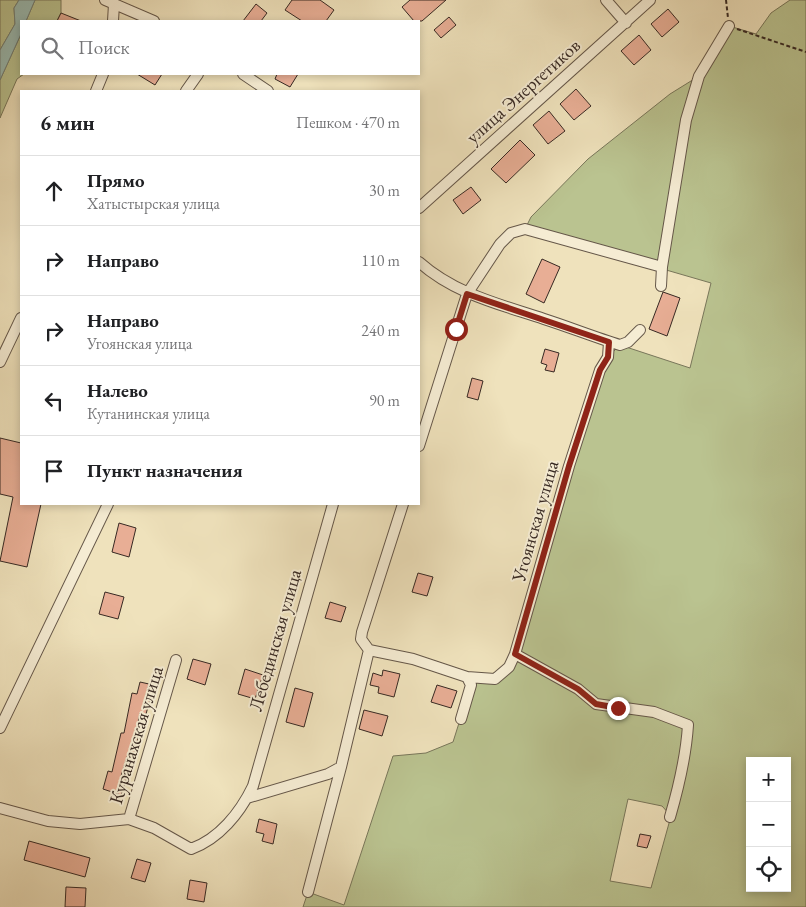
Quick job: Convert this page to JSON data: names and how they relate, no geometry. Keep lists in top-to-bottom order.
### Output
{
  "streets": {
    "street": [
      "улица Энергетиков",
      "Угоянская улица",
      "Лебединская улица",
      "Куранахская улица"
    ]
  },
  "crossings": [
    ["Лебединская улица", "Куранахская улица"]
  ],
  "page": {
    "search": "Поиск",
    "heading": ["6 мин", "Пешком · 470 m"],
    "list": [
      ["Прямо", "Хатыстырская улица", "30 m"],
      ["Направо", "110 m"],
      ["Направо", "Угоянская улица", "240 m"],
      ["Налево", "Кутанинская улица", "90 m"],
      "Пункт назначения"
    ],
    "map_buttons": ["+", "−"]
  }
}
